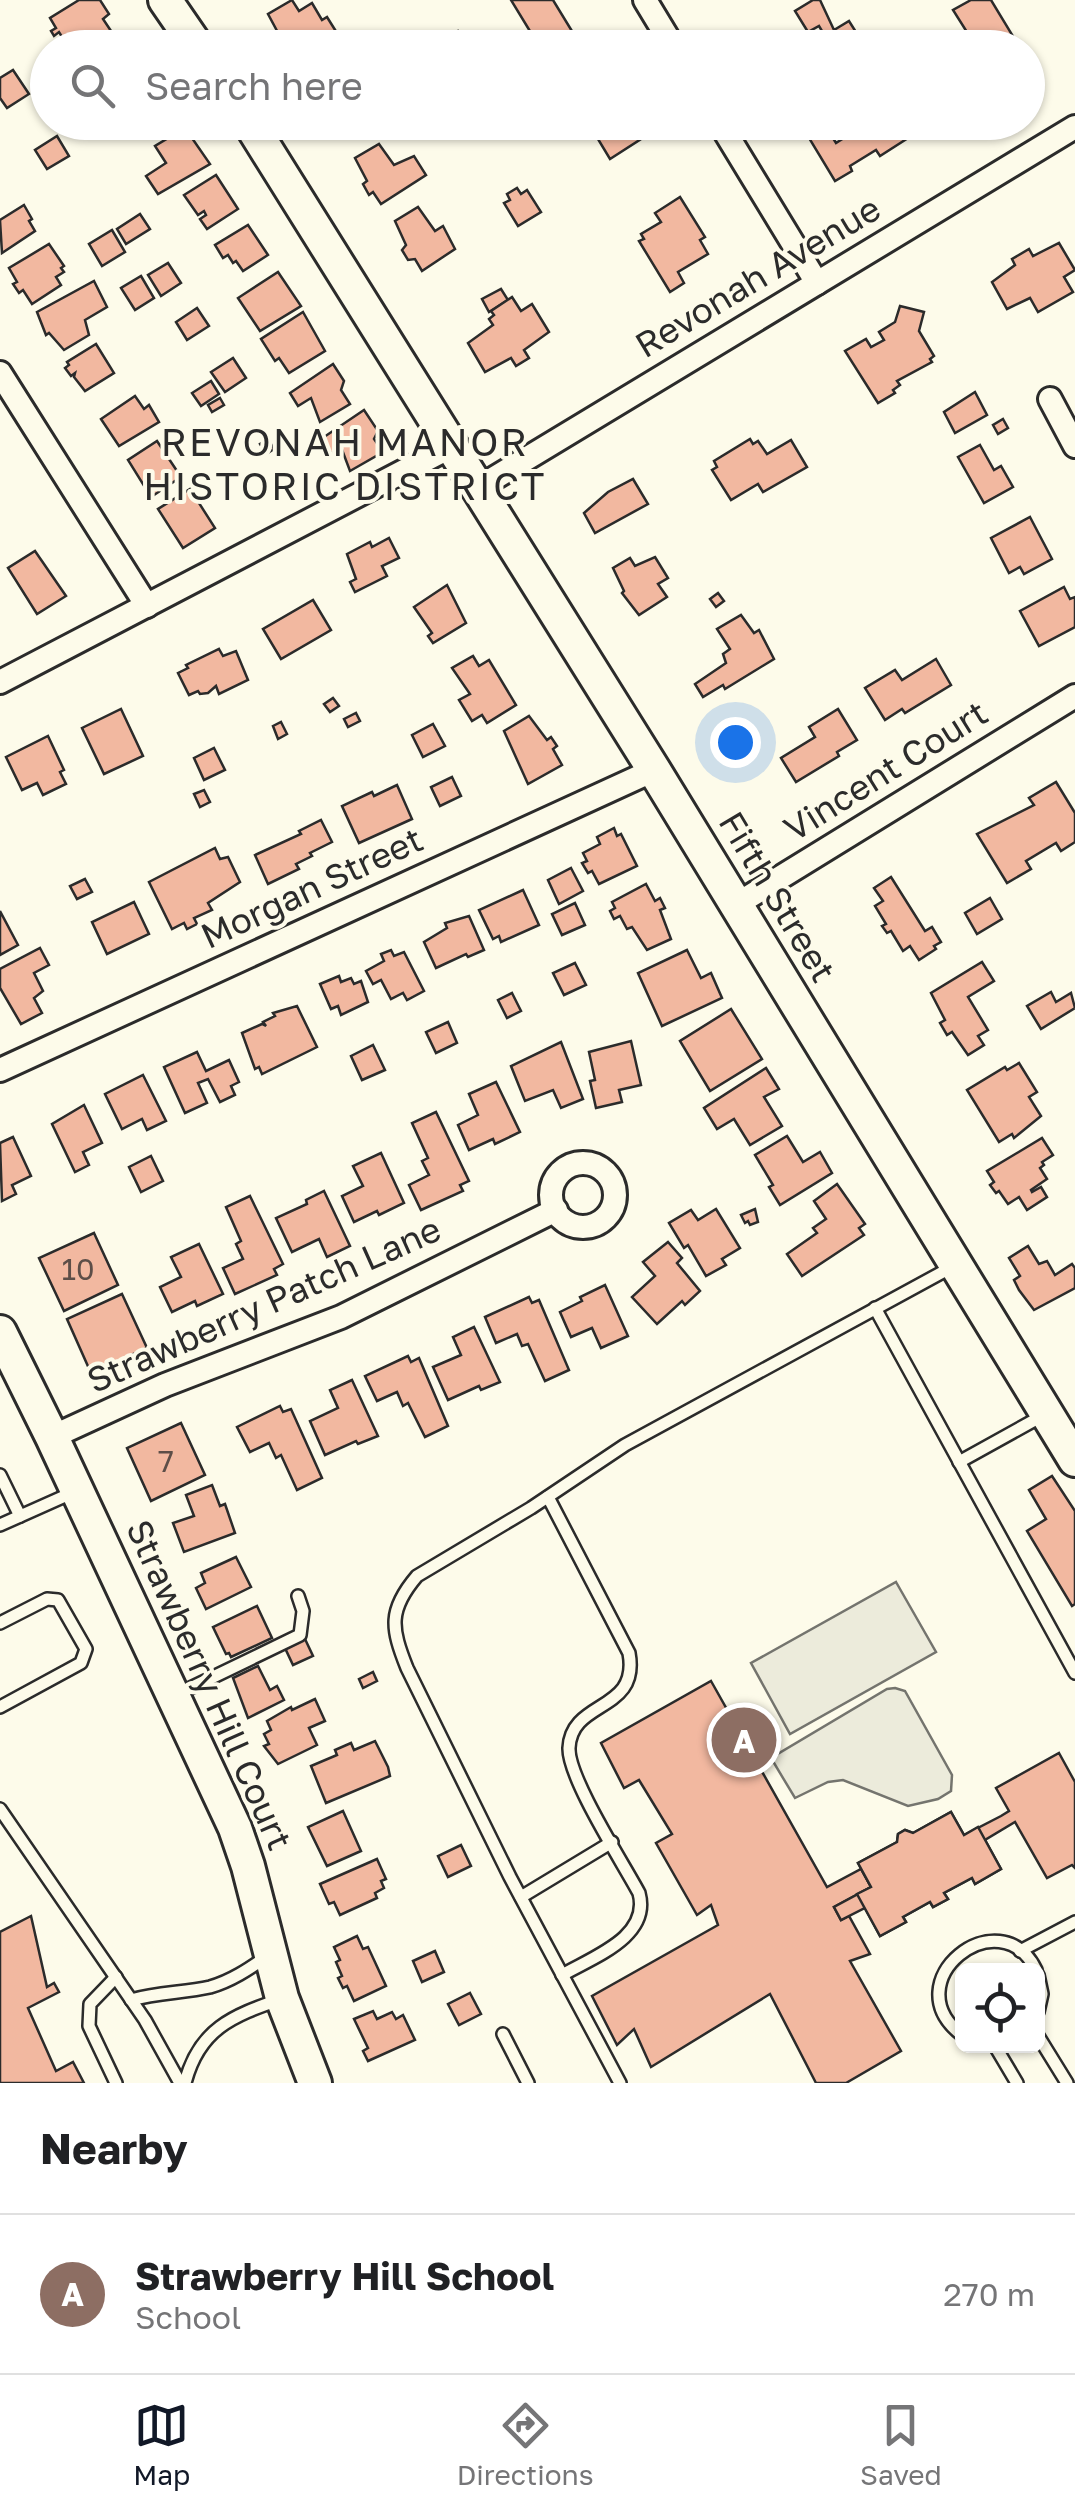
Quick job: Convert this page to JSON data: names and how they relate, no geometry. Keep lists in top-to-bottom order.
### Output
{
  "streets": {
    "street": [
      "Revonah Avenue",
      "Vincent Court",
      "Morgan Street",
      "Fifth Street",
      "Strawberry Patch Lane",
      "Strawberry Hill Court"
    ]
  },
  "crossings": [
    ["Revonah Avenue", "Fifth Street"],
    ["Vincent Court", "Fifth Street"],
    ["Morgan Street", "Fifth Street"],
    ["Strawberry Patch Lane", "Strawberry Hill Court"]
  ],
  "districts": ["REVONAH MANOR HISTORIC DISTRICT"],
  "house_numbers": ["10", "7"],
  "page": {
    "search": "Search here",
    "pins": "A",
    "heading": "Nearby",
    "list": [
      {
        "mark": "A",
        "name": "Strawberry Hill School",
        "note": "School",
        "value": "270 m"
      }
    ],
    "nav": ["Map", "Directions", "Saved"]
  }
}
